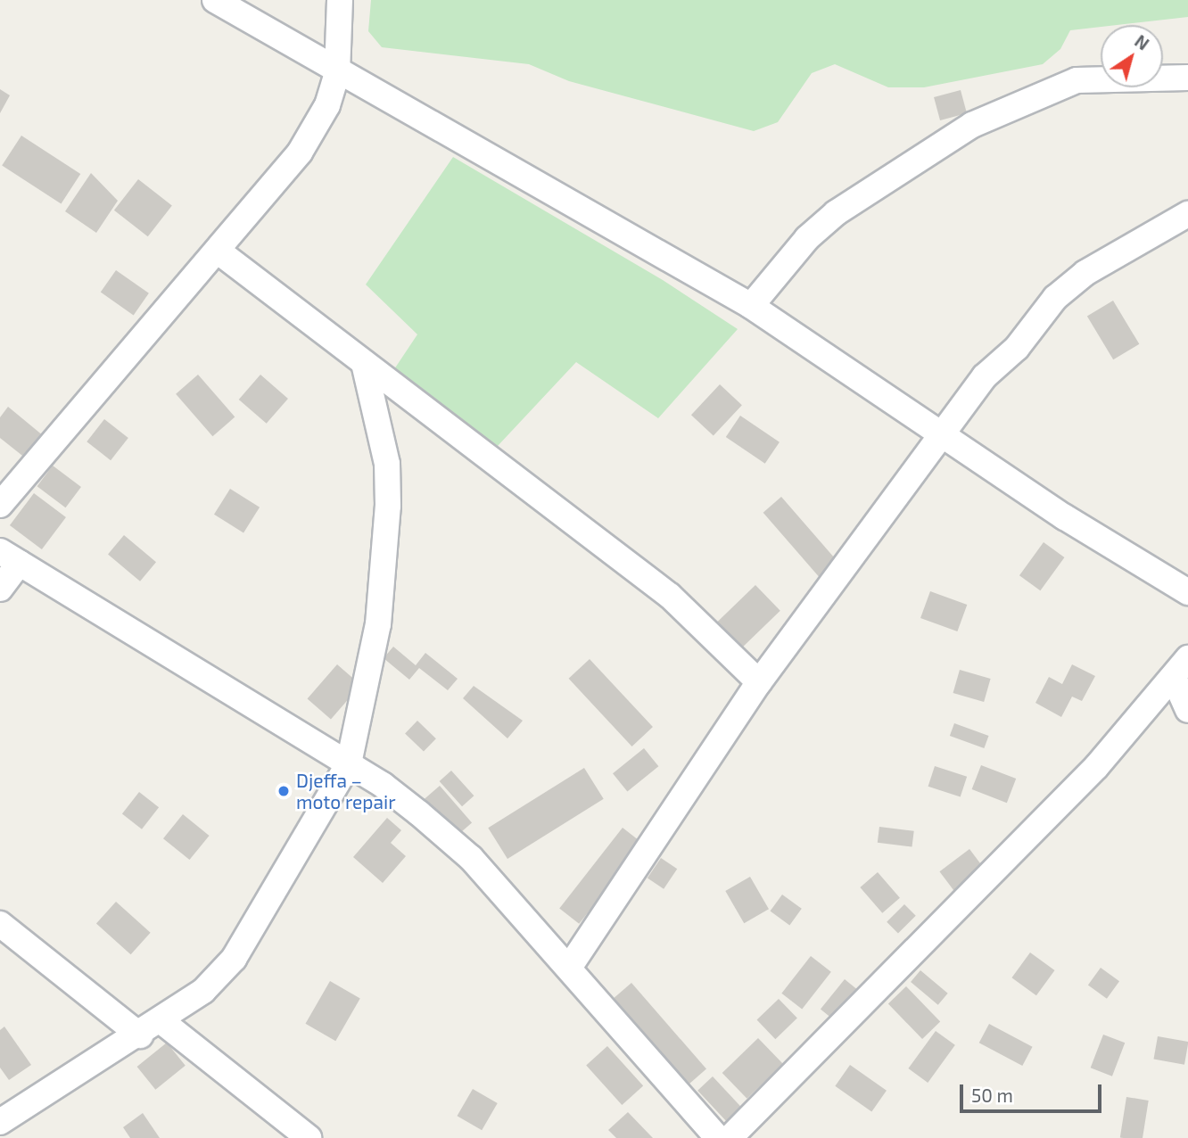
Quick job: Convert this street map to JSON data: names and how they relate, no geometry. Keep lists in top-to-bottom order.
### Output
{
  "places": ["Djeffa – moto repair"],
  "scale_bar": "50 m",
  "north": "top right"
}
